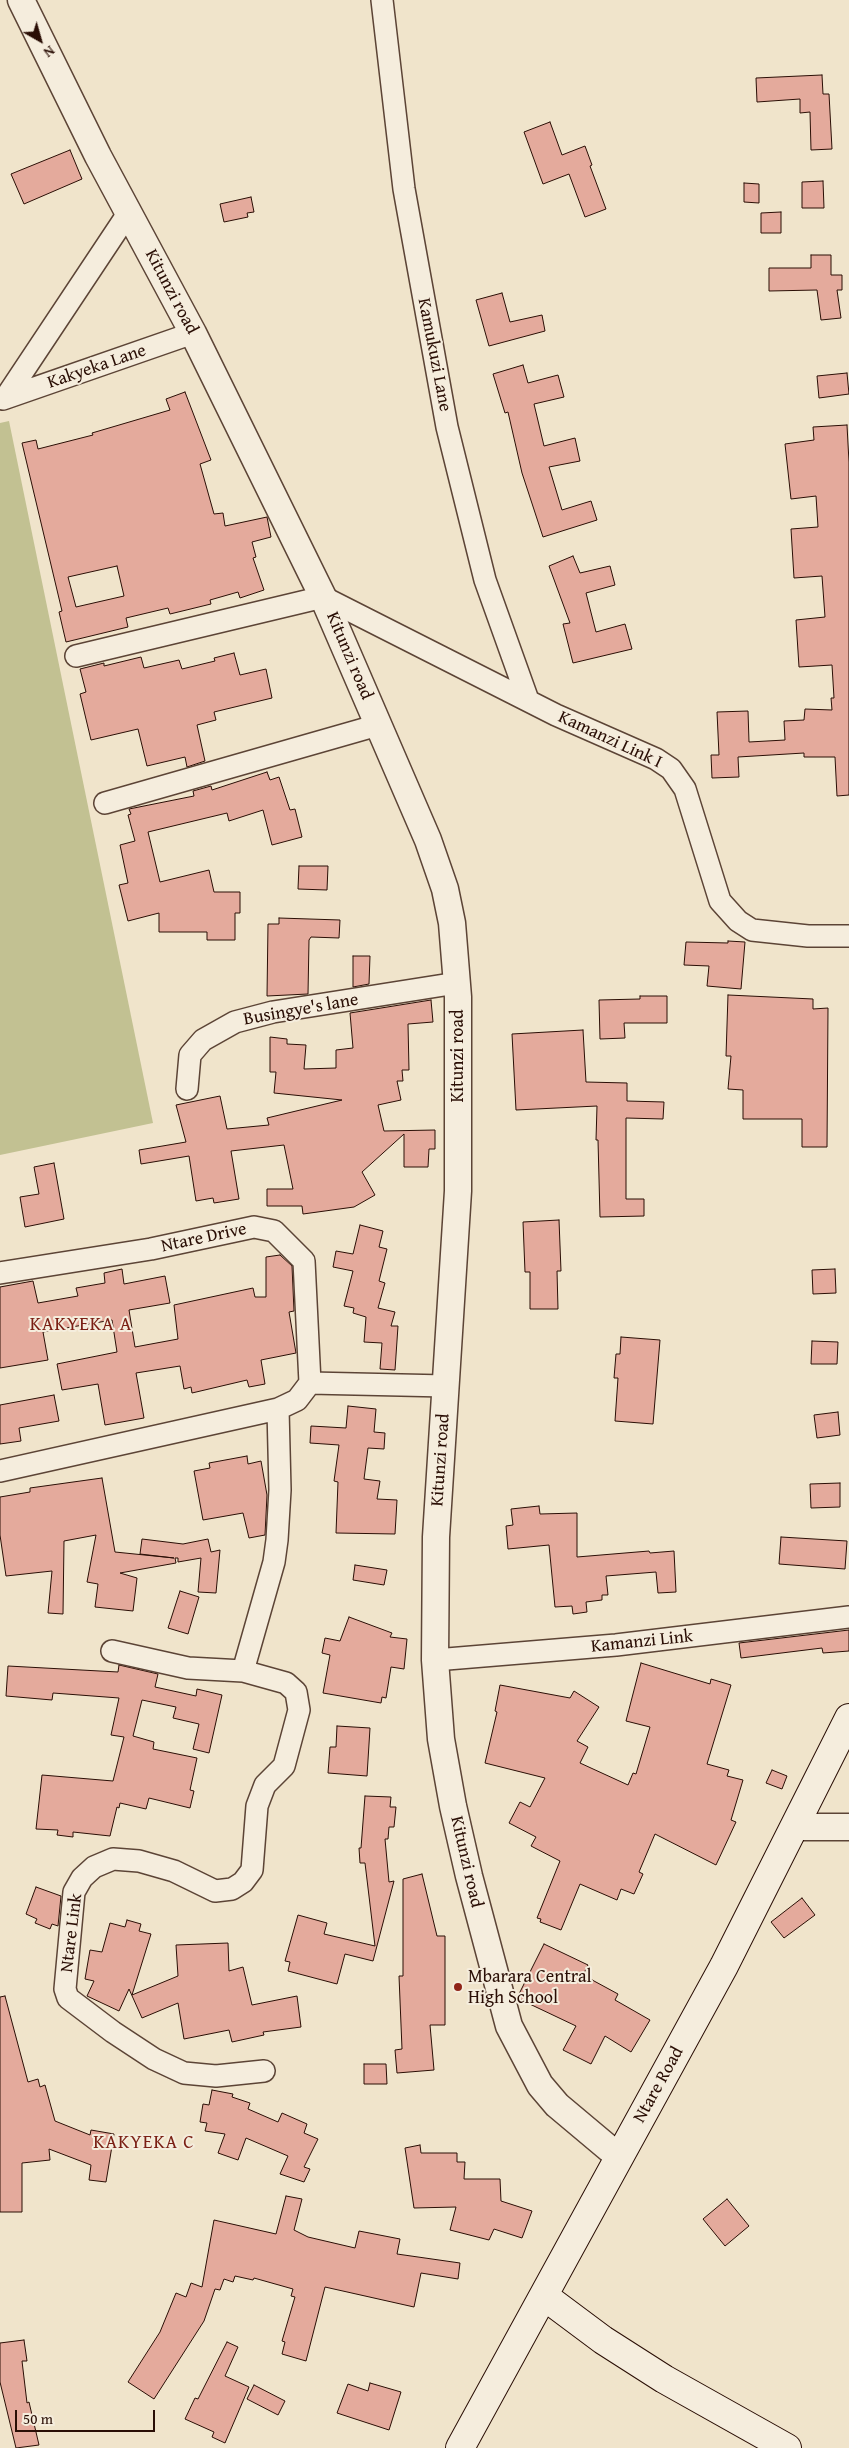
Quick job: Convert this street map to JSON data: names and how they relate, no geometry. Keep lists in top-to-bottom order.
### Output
{
  "streets": {
    "main road": ["Ntare Road"],
    "street": [
      "Kitunzi road",
      "Kamukuzi Lane",
      "Kakyeka Lane",
      "Kamanzi Link I",
      "Busingye's lane",
      "Ntare Drive",
      "Kamanzi Link",
      "Ntare Link"
    ]
  },
  "crossings": [
    ["Kitunzi road", "Kakyeka Lane"],
    ["Kitunzi road", "Kamanzi Link I"],
    ["Kitunzi road", "Busingye's lane"],
    ["Kitunzi road", "Kamanzi Link"],
    ["Kitunzi road", "Ntare Road"],
    ["Kamukuzi Lane", "Kamanzi Link I"]
  ],
  "districts": ["KAKYEKA A", "KAKYEKA C"],
  "places": ["Mbarara Central High School"],
  "scale_bar": "50 m",
  "north": "bottom right"
}
